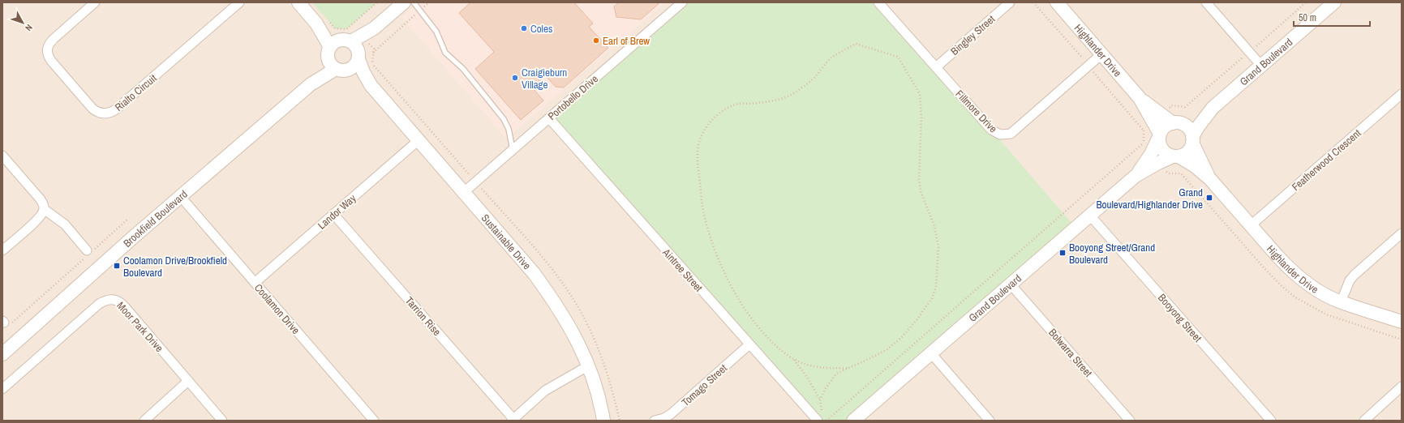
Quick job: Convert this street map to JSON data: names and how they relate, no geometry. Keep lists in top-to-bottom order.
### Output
{
  "streets": {
    "street": [
      "Bingley Street",
      "Highlander Drive",
      "Grand Boulevard",
      "Rialto Circuit",
      "Portobello Drive",
      "Fillmore Drive",
      "Featherwood Crescent",
      "Landor Way",
      "Brookfield Boulevard",
      "Sustainable Drive",
      "Aintree Street",
      "Coolamon Drive",
      "Tarrion Rise",
      "Booyong Street",
      "Moor Park Drive",
      "Bolwarra Street",
      "Tomago Street"
    ]
  },
  "crossings": [
    ["Bingley Street", "Fillmore Drive"],
    ["Highlander Drive", "Grand Boulevard"],
    ["Highlander Drive", "Fillmore Drive"],
    ["Highlander Drive", "Featherwood Crescent"],
    ["Grand Boulevard", "Booyong Street"],
    ["Grand Boulevard", "Bolwarra Street"],
    ["Portobello Drive", "Sustainable Drive"],
    ["Portobello Drive", "Aintree Street"],
    ["Landor Way", "Sustainable Drive"],
    ["Landor Way", "Coolamon Drive"],
    ["Landor Way", "Tarrion Rise"],
    ["Brookfield Boulevard", "Sustainable Drive"],
    ["Brookfield Boulevard", "Coolamon Drive"],
    ["Aintree Street", "Tomago Street"]
  ],
  "places": {
    "other": ["Coles", "Earl of Brew", "Craigieburn Village"],
    "transit": ["Grand Boulevard/Highlander Drive", "Booyong Street/Grand Boulevard", "Coolamon Drive/Brookfield Boulevard"]
  },
  "scale_bar": "50 m",
  "north": "bottom right"
}
